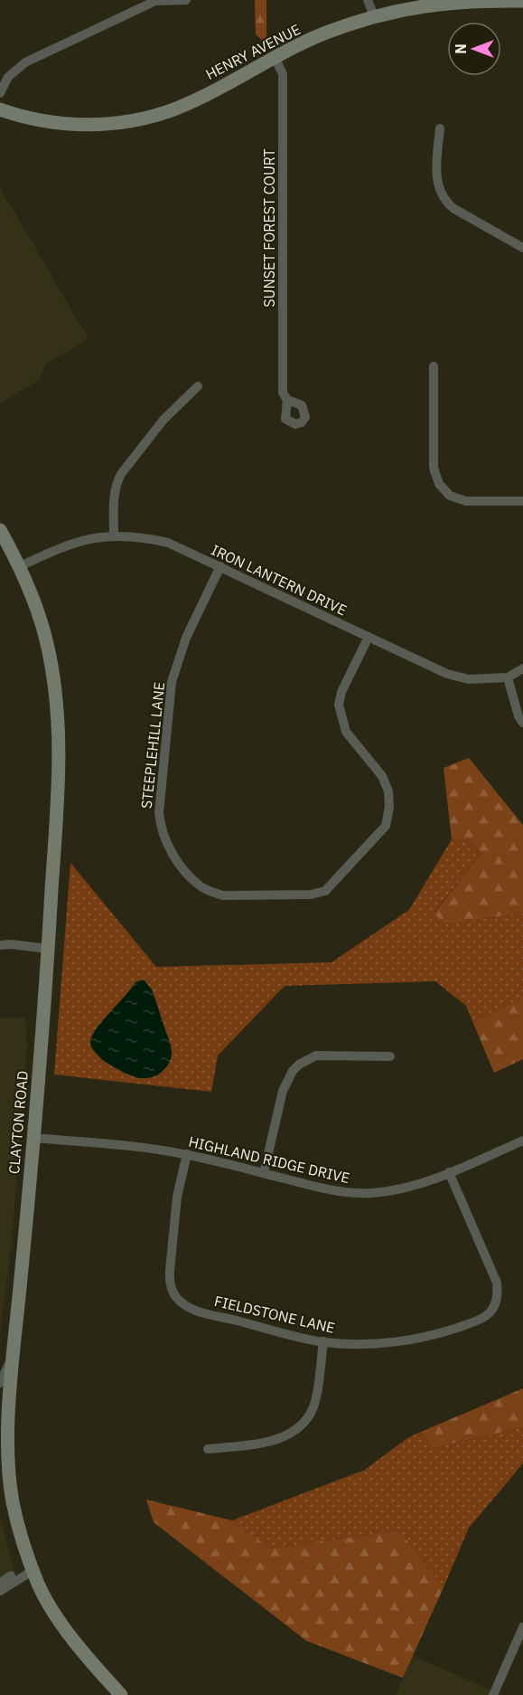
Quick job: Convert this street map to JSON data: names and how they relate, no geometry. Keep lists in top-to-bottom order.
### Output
{
  "streets": {
    "main road": ["HENRY AVENUE", "CLAYTON ROAD"],
    "street": [
      "SUNSET FOREST COURT",
      "IRON LANTERN DRIVE",
      "STEEPLEHILL LANE",
      "HIGHLAND RIDGE DRIVE",
      "FIELDSTONE LANE"
    ]
  },
  "crossings": [
    ["HENRY AVENUE", "SUNSET FOREST COURT"],
    ["IRON LANTERN DRIVE", "STEEPLEHILL LANE"],
    ["IRON LANTERN DRIVE", "CLAYTON ROAD"],
    ["CLAYTON ROAD", "HIGHLAND RIDGE DRIVE"],
    ["HIGHLAND RIDGE DRIVE", "FIELDSTONE LANE"]
  ],
  "north": "left"
}
